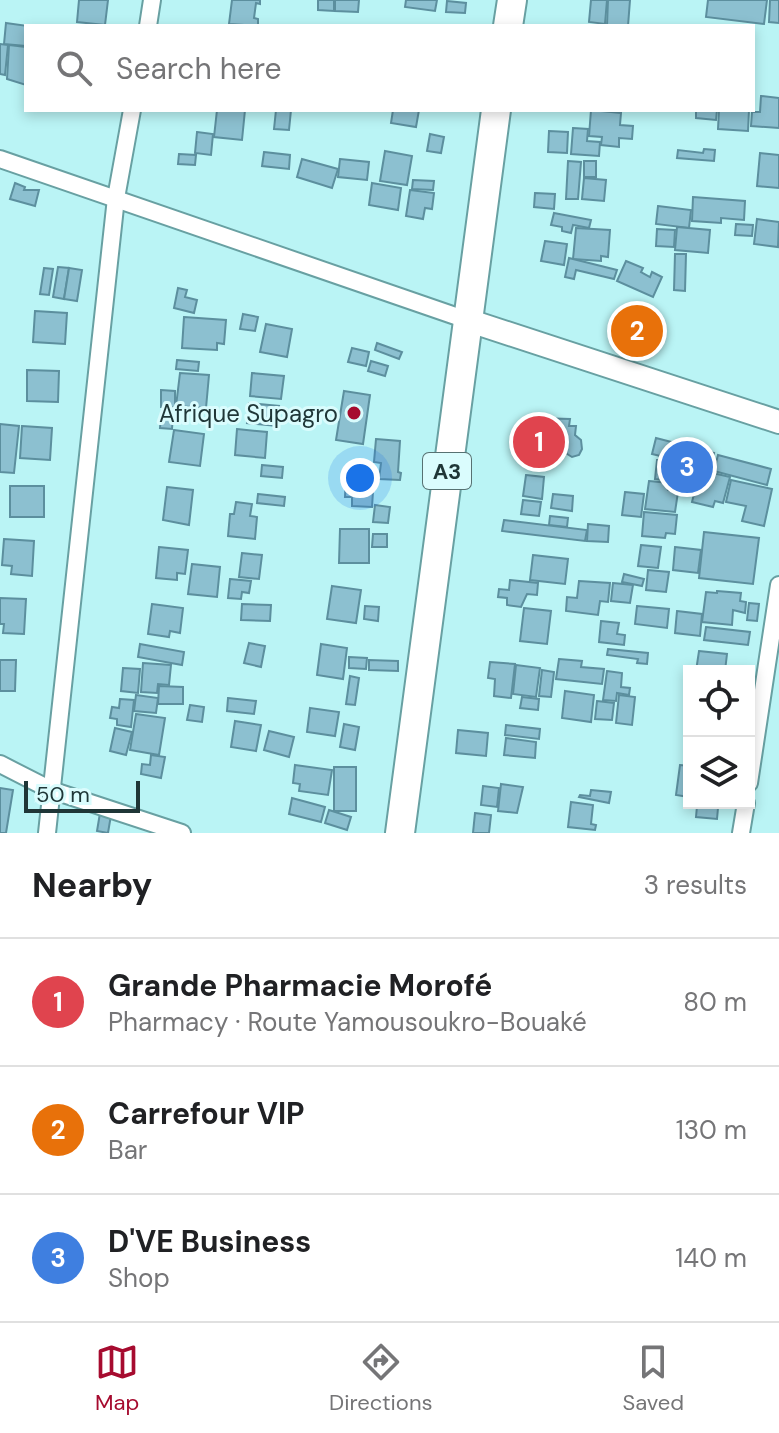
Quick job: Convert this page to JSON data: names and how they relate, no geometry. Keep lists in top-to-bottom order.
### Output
{
  "streets": {
    "highway": ["A3"]
  },
  "places": ["Afrique Supagro"],
  "scale_bar": "50 m",
  "page": {
    "search": "Search here",
    "pins": ["2", "1", "3"],
    "scale": "50 m",
    "heading": ["Nearby", "3 results"],
    "list": [
      {
        "mark": "1",
        "name": "Grande Pharmacie Morofé",
        "note": "Pharmacy · Route Yamousoukro-Bouaké",
        "value": "80 m"
      },
      {
        "mark": "2",
        "name": "Carrefour VIP",
        "note": "Bar",
        "value": "130 m"
      },
      {
        "mark": "3",
        "name": "D'VE Business",
        "note": "Shop",
        "value": "140 m"
      }
    ],
    "nav": ["Map", "Directions", "Saved"]
  }
}
